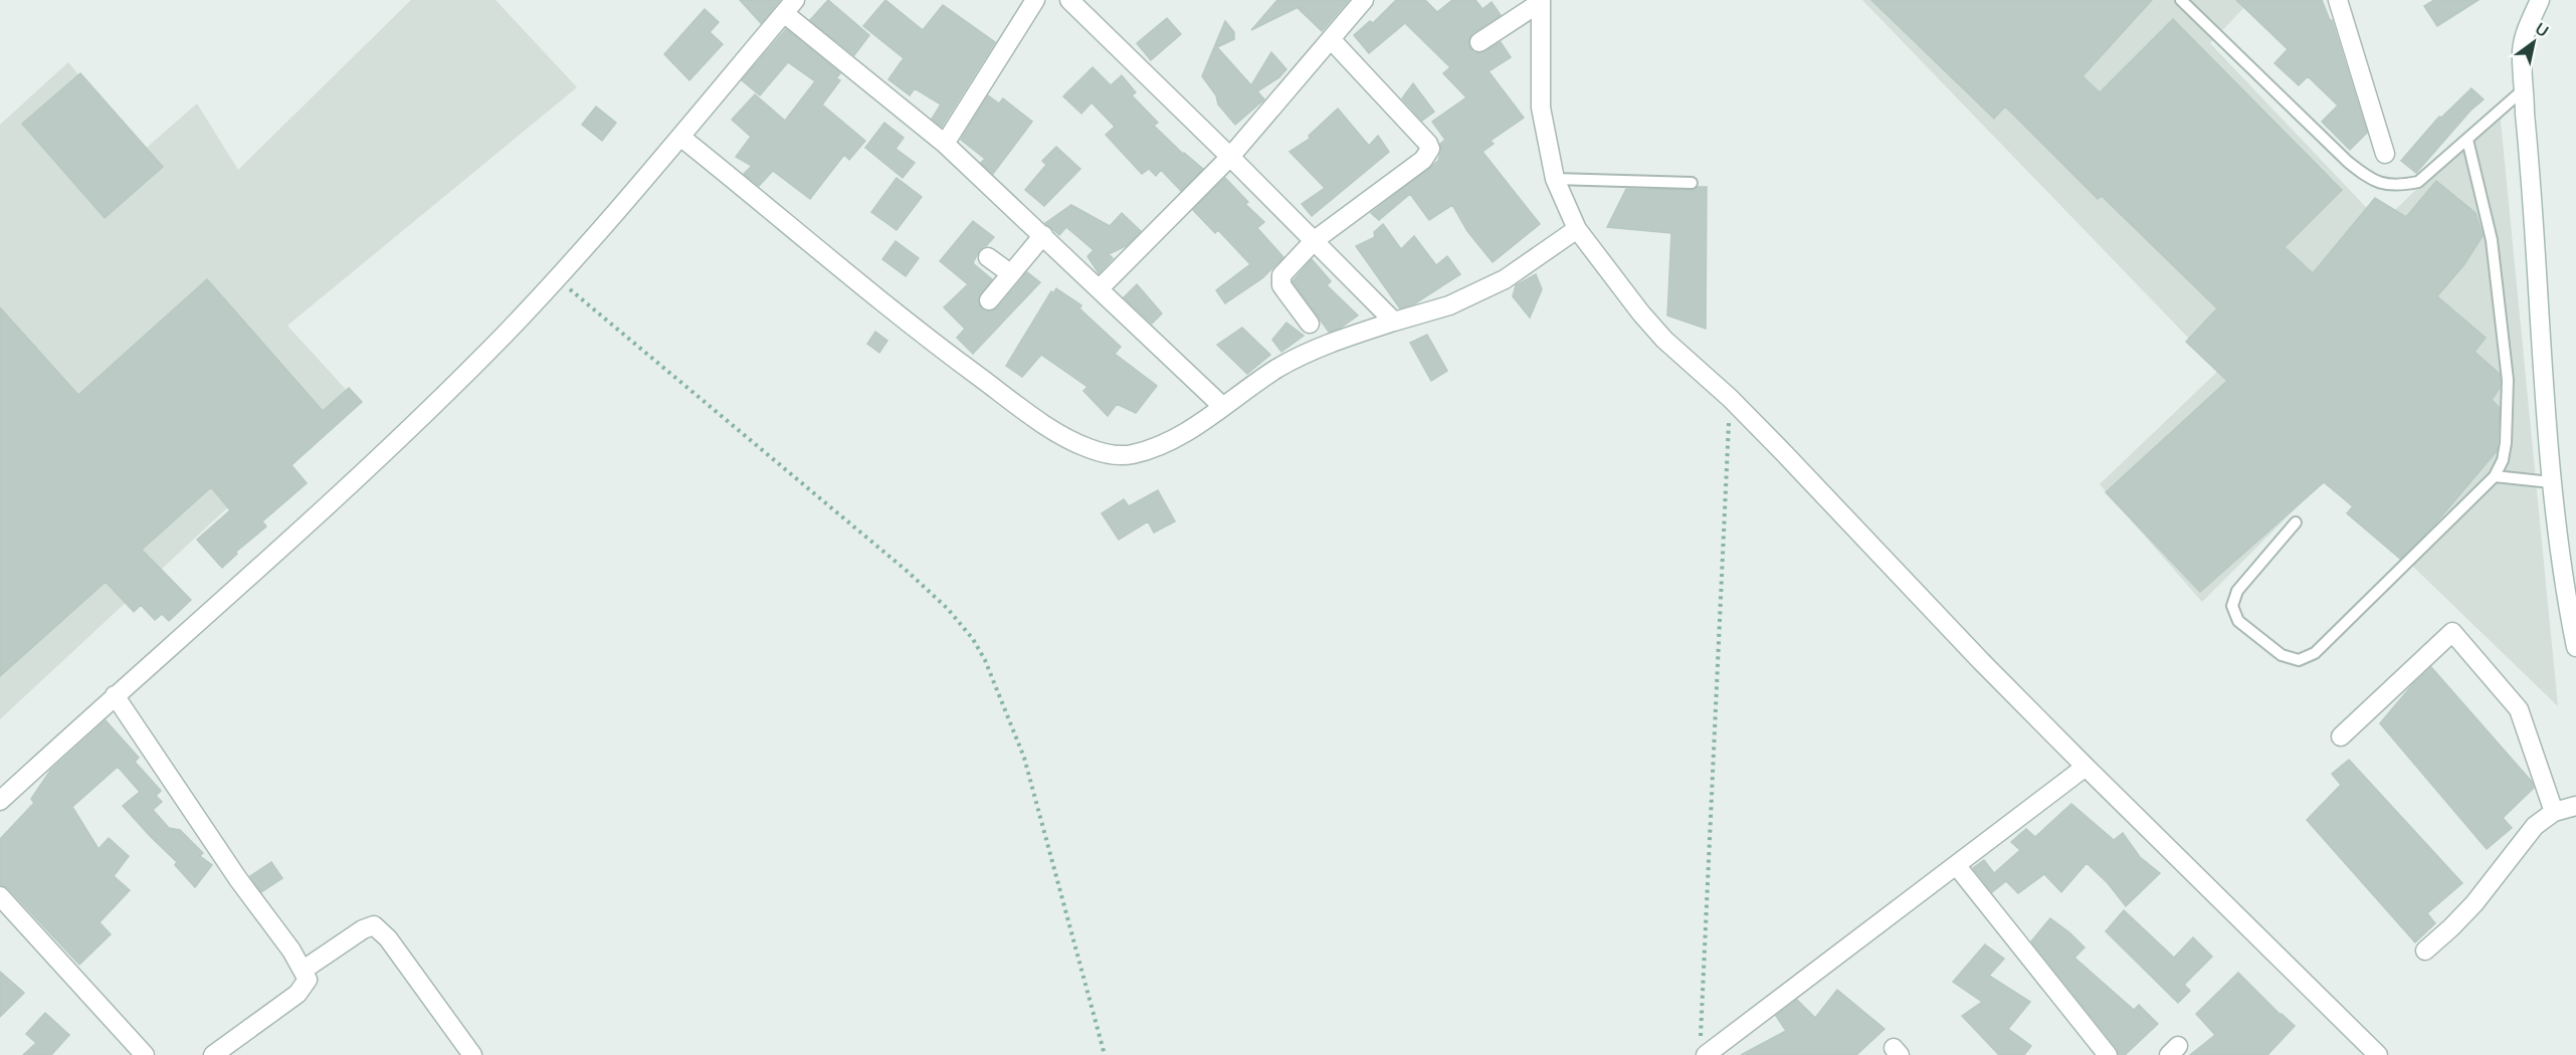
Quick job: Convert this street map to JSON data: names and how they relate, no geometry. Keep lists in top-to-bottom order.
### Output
{
  "north": "top right"
}
